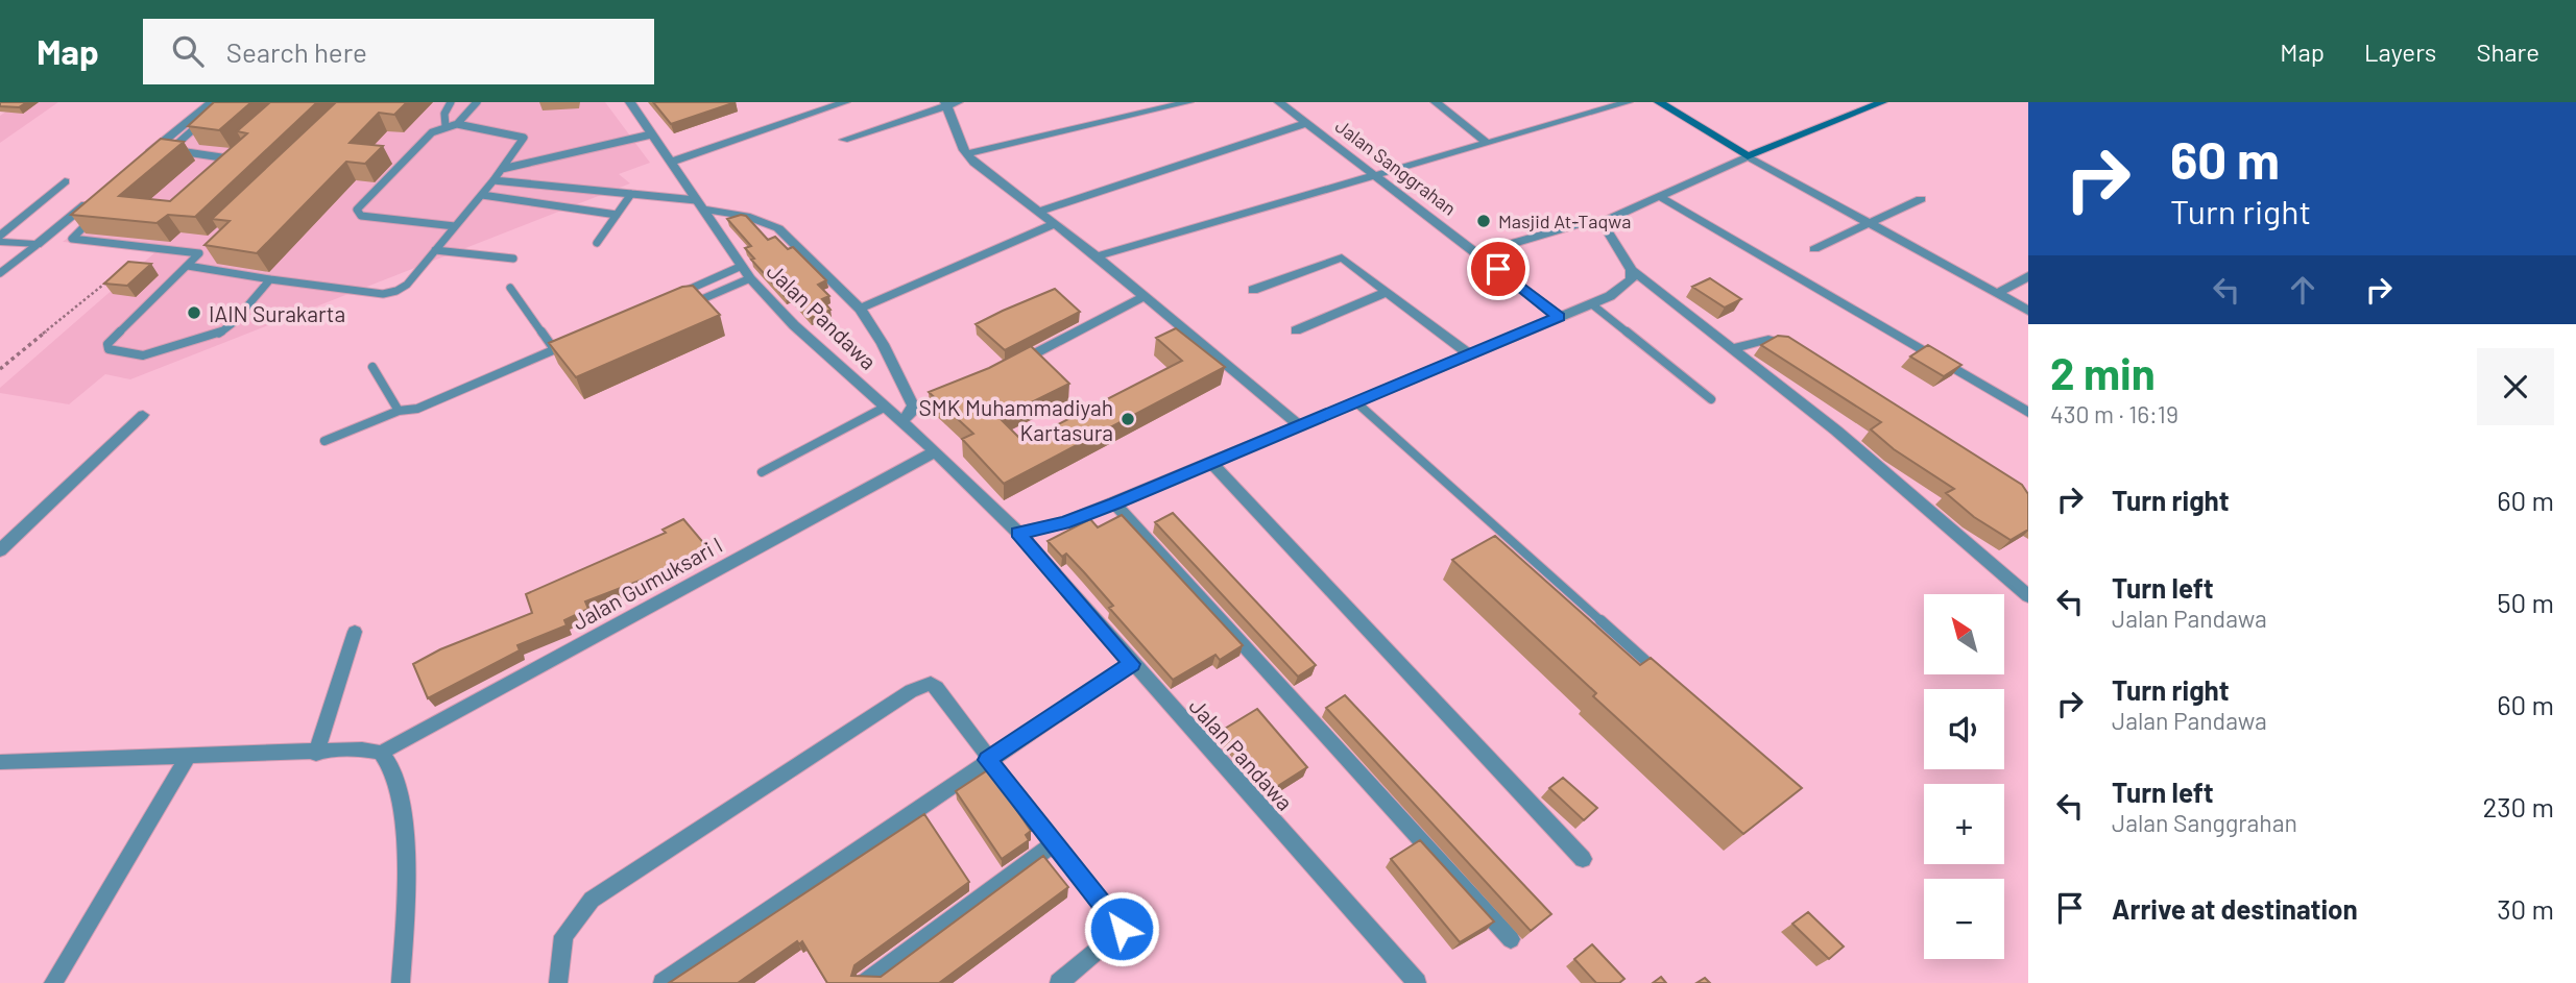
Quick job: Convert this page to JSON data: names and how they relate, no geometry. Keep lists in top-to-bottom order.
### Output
{
  "streets": {
    "street": ["Jalan Sanggrahan", "Jalan Pandawa", "Jalan Gumuksari I"]
  },
  "crossings": [
    ["Jalan Pandawa", "Jalan Gumuksari I"]
  ],
  "places": ["Masjid At-Taqwa", "IAIN Surakarta", "SMK Muhammadiyah Kartasura"],
  "north": "top left",
  "page": {
    "header": "Map",
    "search": "Search here",
    "nav": ["Map", "Layers", "Share"],
    "turn": ["60 m", "Turn right"],
    "heading": ["2 min", "430 m · 16:19"],
    "list": [
      {
        "name": "Turn right",
        "value": "60 m"
      },
      {
        "name": "Turn left",
        "note": "Jalan Pandawa",
        "value": "50 m"
      },
      {
        "name": "Turn right",
        "note": "Jalan Pandawa",
        "value": "60 m"
      },
      {
        "name": "Turn left",
        "note": "Jalan Sanggrahan",
        "value": "230 m"
      },
      {
        "name": "Arrive at destination",
        "value": "30 m"
      }
    ],
    "map_buttons": ["+", "−"]
  }
}
